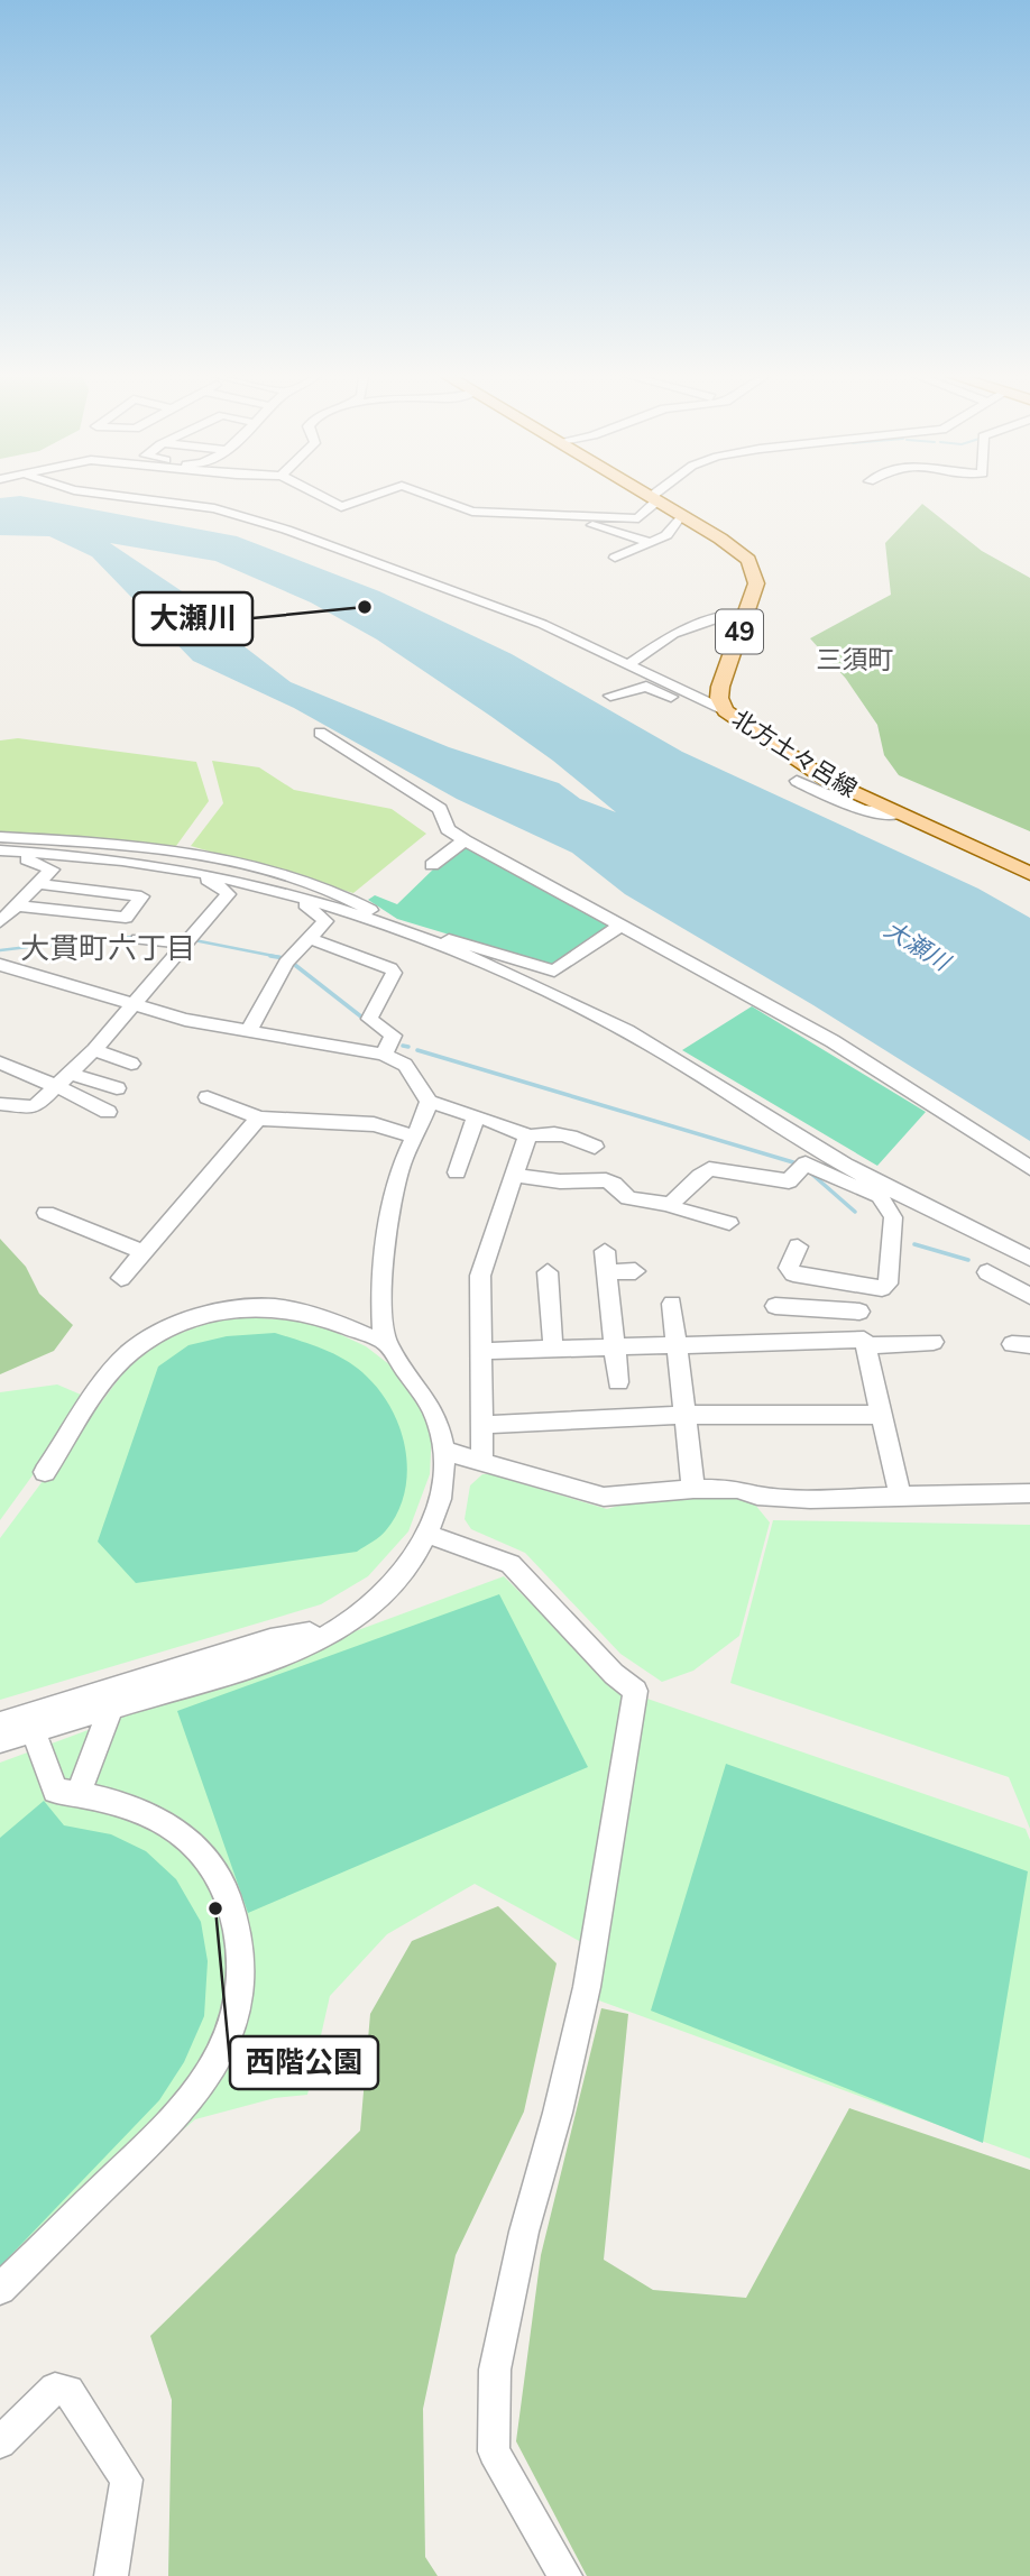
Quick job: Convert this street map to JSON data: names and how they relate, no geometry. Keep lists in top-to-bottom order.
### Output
{
  "streets": {
    "main road": ["49", "北方土々呂線"]
  },
  "districts": ["三須町", "大貫町六丁目"],
  "water": ["大瀬川"],
  "places": ["大瀬川", "西階公園"]
}
